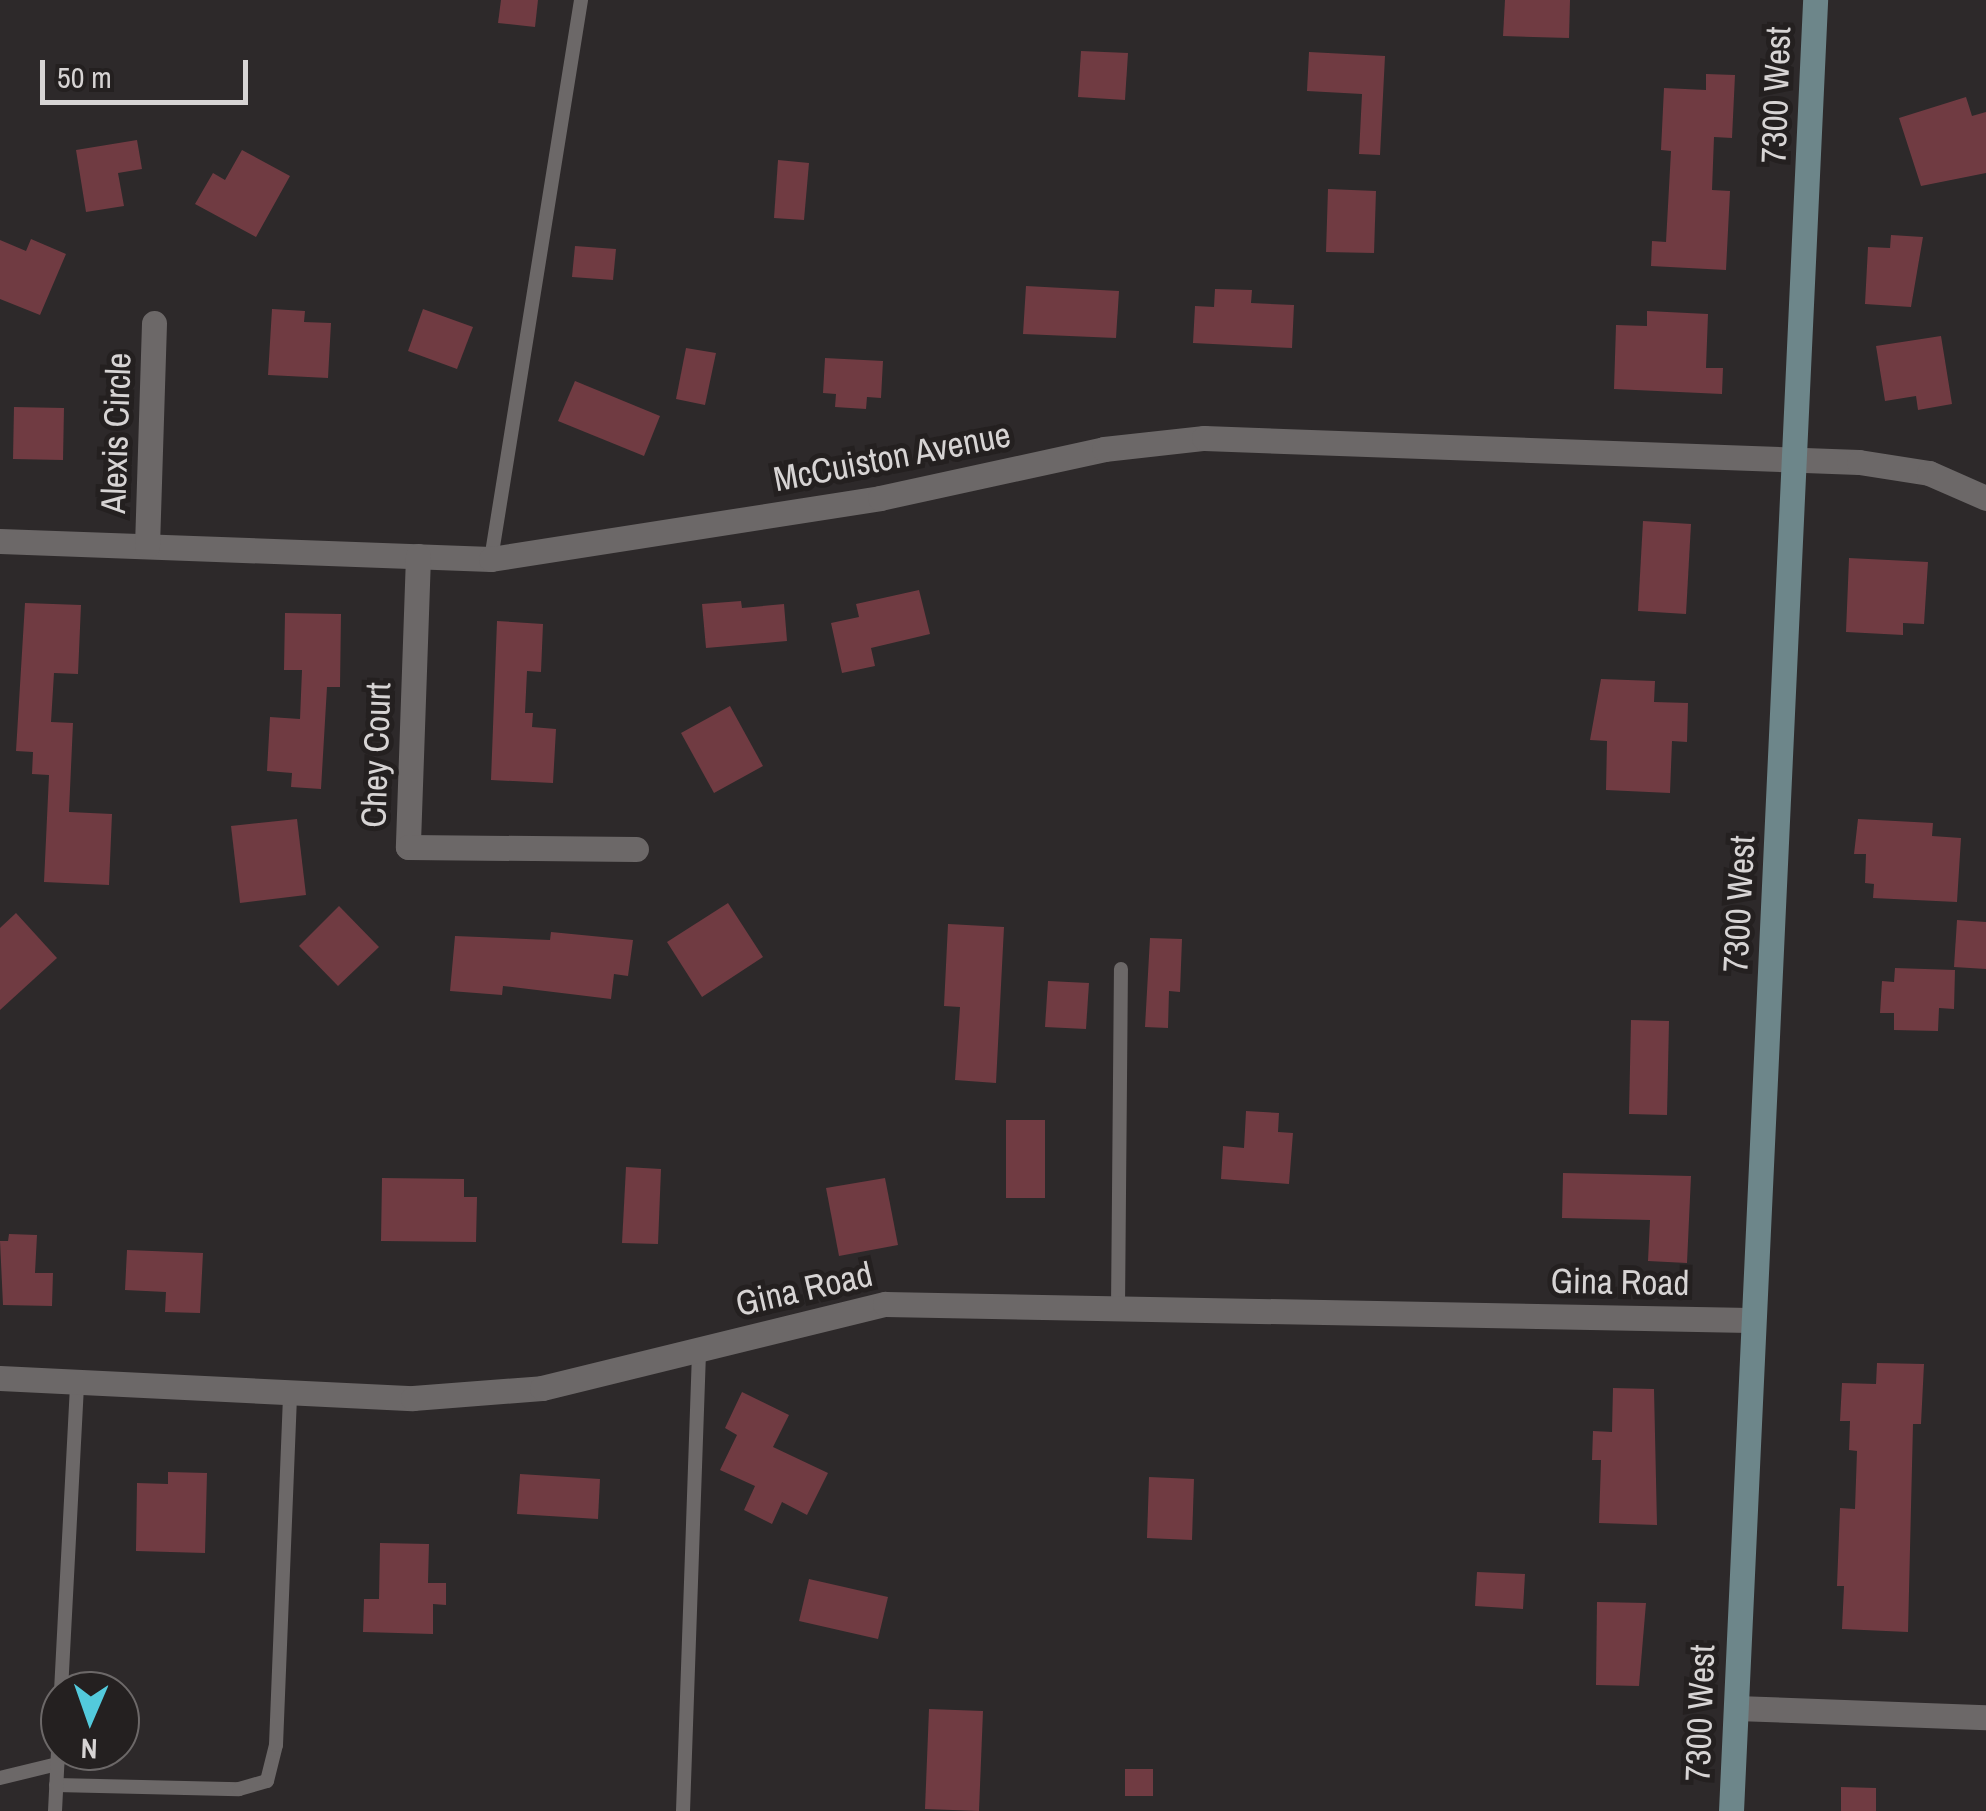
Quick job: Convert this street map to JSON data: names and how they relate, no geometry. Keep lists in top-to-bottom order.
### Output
{
  "streets": {
    "street": [
      "7300 West",
      "Alexis Circle",
      "McCuiston Avenue",
      "Chey Court",
      "Gina Road"
    ]
  },
  "crossings": [
    ["7300 West", "McCuiston Avenue"],
    ["7300 West", "Gina Road"],
    ["Alexis Circle", "McCuiston Avenue"],
    ["McCuiston Avenue", "Chey Court"]
  ],
  "scale_bar": "50 m",
  "north": "bottom"
}
